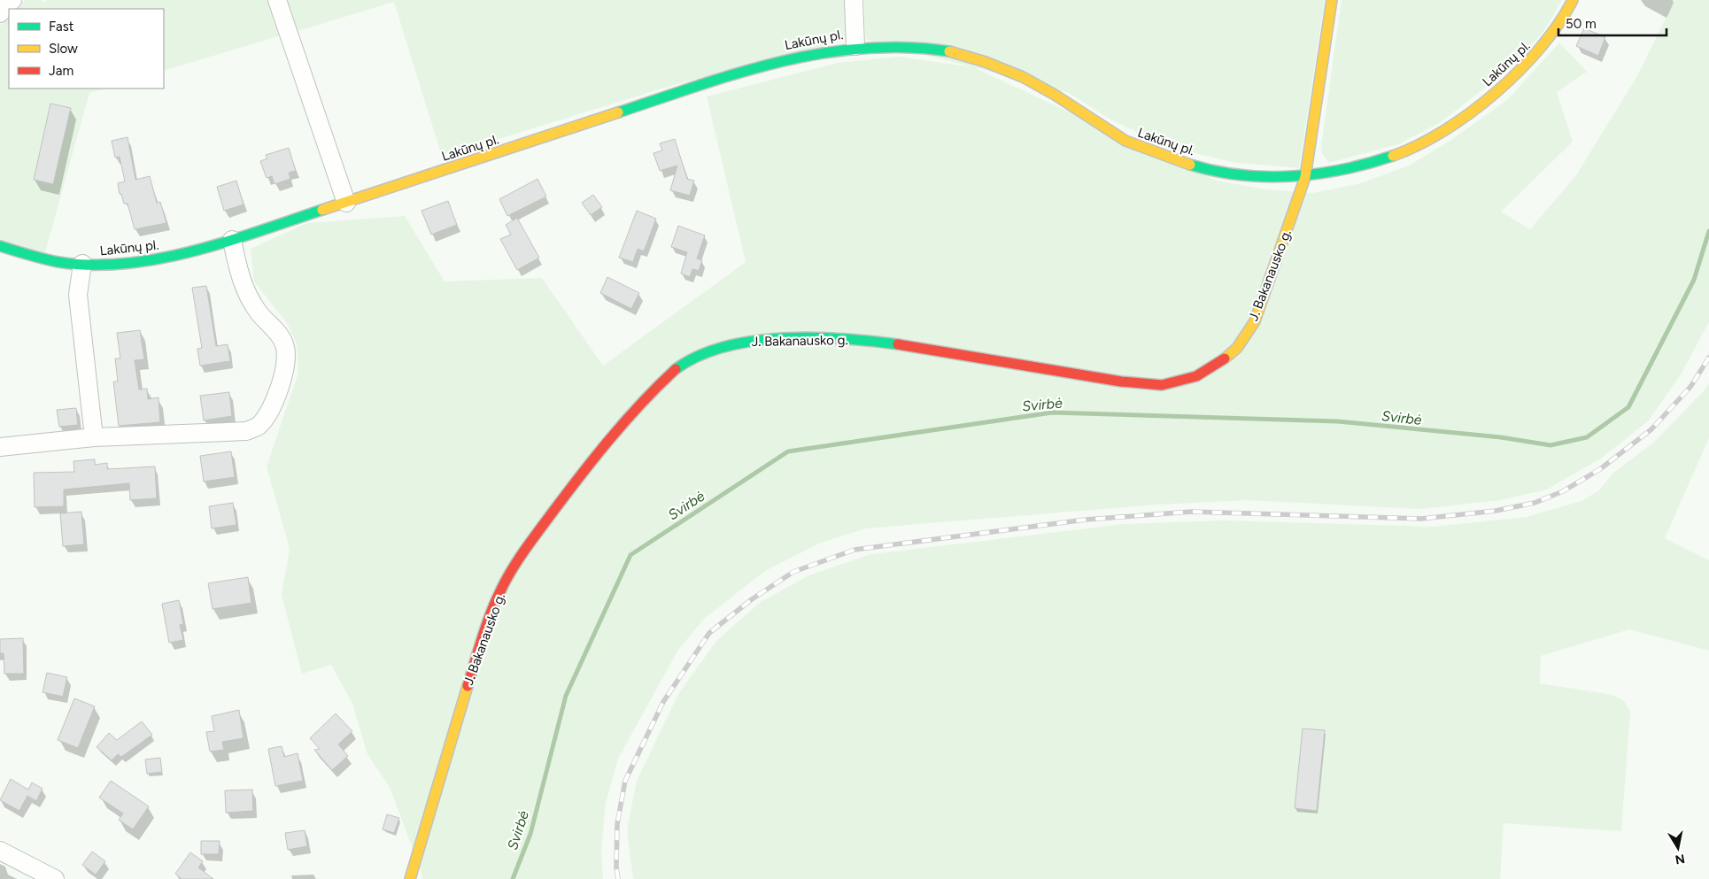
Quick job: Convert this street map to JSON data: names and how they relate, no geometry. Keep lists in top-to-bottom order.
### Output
{
  "streets": {
    "street": ["Lakūnų pl.", "J. Bakanausko g."]
  },
  "crossings": [
    ["Lakūnų pl.", "J. Bakanausko g."]
  ],
  "water": ["Svirbė"],
  "legend": ["Fast", "Slow", "Jam"],
  "scale_bar": "50 m",
  "north": "bottom"
}
